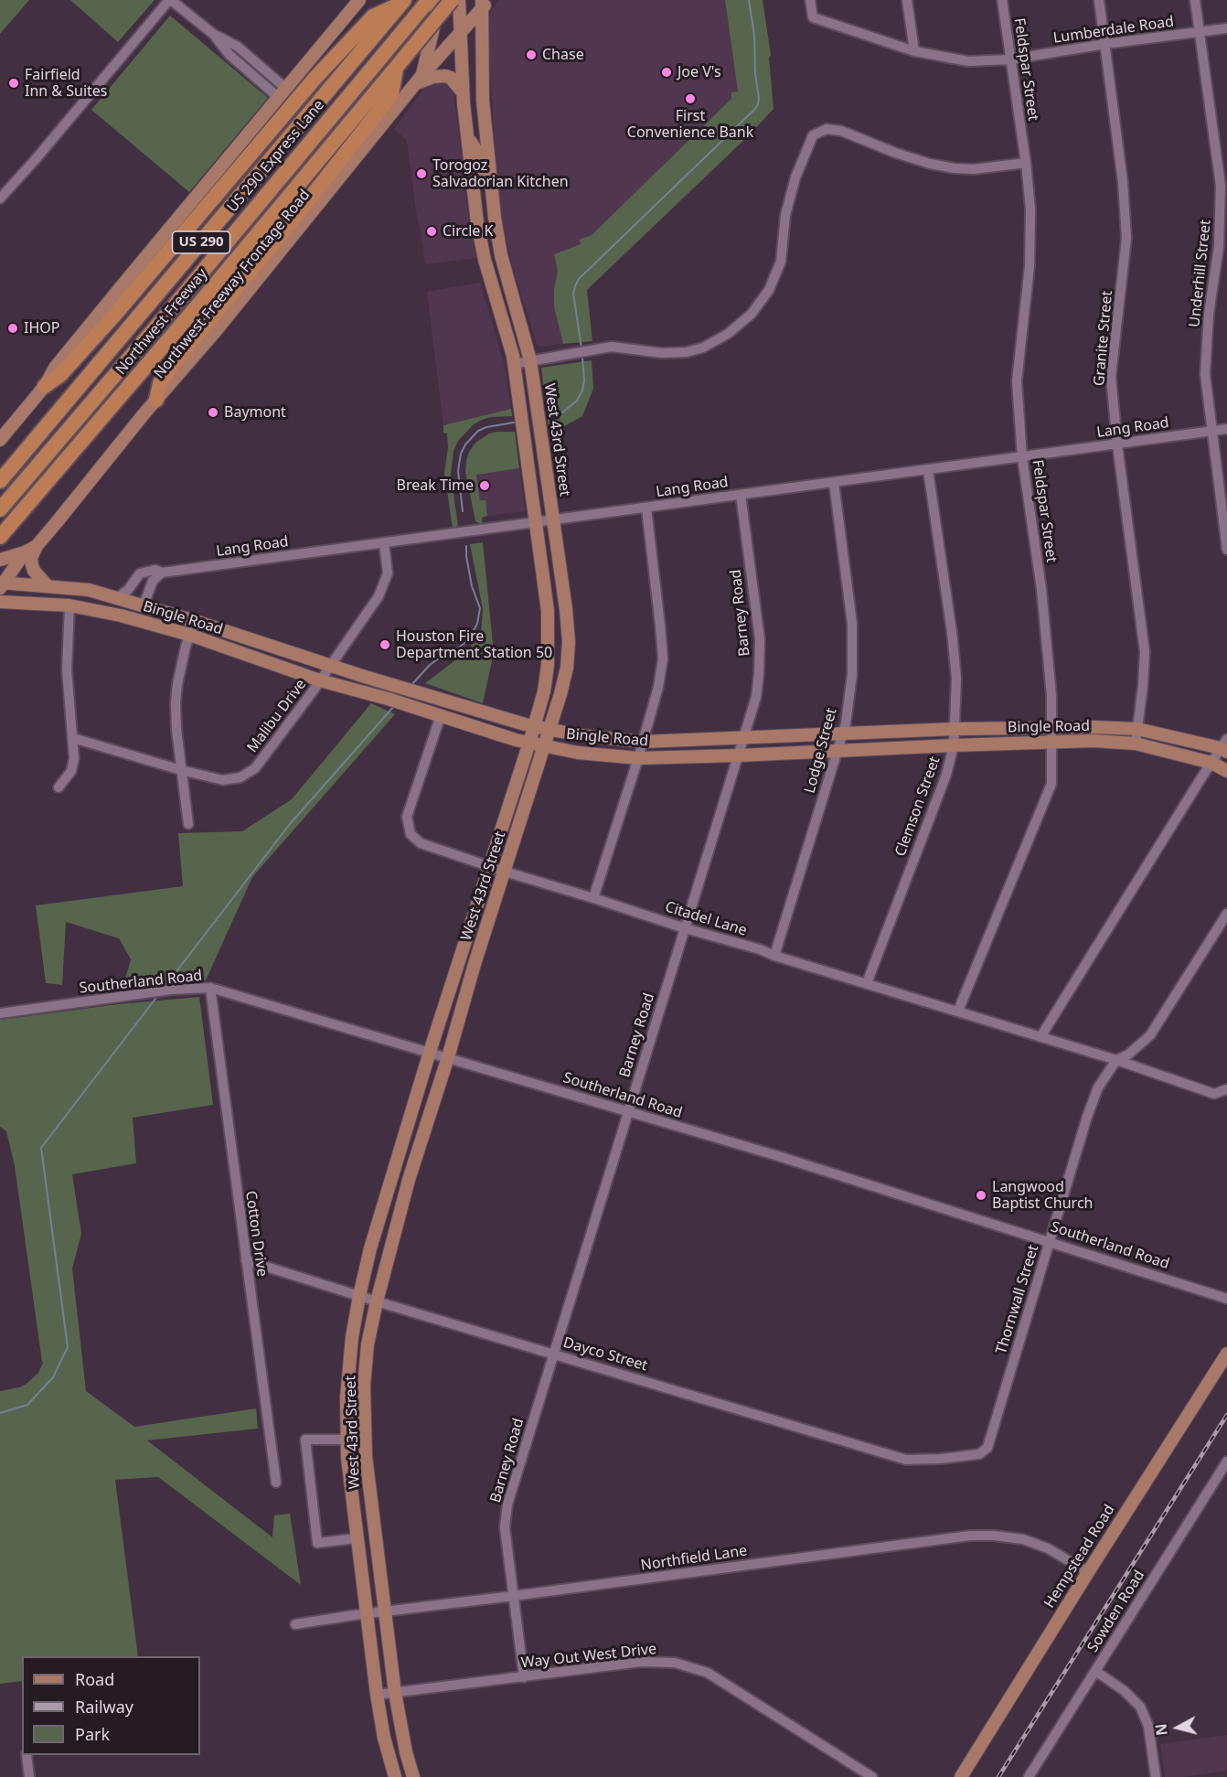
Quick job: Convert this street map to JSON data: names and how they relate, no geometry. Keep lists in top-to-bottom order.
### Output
{
  "streets": {
    "highway": ["US 290 Express Lane", "US 290", "Northwest Freeway"],
    "main road": [
      "Northwest Freeway Frontage Road",
      "West 43rd Street",
      "Bingle Road",
      "Hempstead Road"
    ],
    "street": [
      "Lumberdale Road",
      "Feldspar Street",
      "Underhill Street",
      "Granite Street",
      "Lang Road",
      "Barney Road",
      "Malibu Drive",
      "Lodge Street",
      "Clemson Street",
      "Citadel Lane",
      "Southerland Road",
      "Cotton Drive",
      "Thornwall Street",
      "Dayco Street",
      "Northfield Lane",
      "Sowden Road",
      "Way Out West Drive"
    ]
  },
  "crossings": [
    ["Lumberdale Road", "Feldspar Street"],
    ["Lumberdale Road", "Underhill Street"],
    ["Lumberdale Road", "Granite Street"],
    ["Feldspar Street", "Lang Road"],
    ["Feldspar Street", "Bingle Road"],
    ["Feldspar Street", "Citadel Lane"],
    ["Underhill Street", "Lang Road"],
    ["Northwest Freeway Frontage Road", "West 43rd Street"],
    ["Northwest Freeway Frontage Road", "Bingle Road"],
    ["Granite Street", "Lang Road"],
    ["Granite Street", "Bingle Road"],
    ["Lang Road", "West 43rd Street"],
    ["Lang Road", "Barney Road"],
    ["Lang Road", "Bingle Road"],
    ["Lang Road", "Malibu Drive"],
    ["Lang Road", "Lodge Street"],
    ["Lang Road", "Clemson Street"],
    ["West 43rd Street", "Bingle Road"],
    ["West 43rd Street", "Citadel Lane"],
    ["West 43rd Street", "Southerland Road"],
    ["West 43rd Street", "Dayco Street"],
    ["West 43rd Street", "Northfield Lane"],
    ["West 43rd Street", "Way Out West Drive"],
    ["Barney Road", "Bingle Road"],
    ["Barney Road", "Citadel Lane"],
    ["Barney Road", "Southerland Road"],
    ["Barney Road", "Dayco Street"],
    ["Barney Road", "Northfield Lane"],
    ["Barney Road", "Way Out West Drive"],
    ["Bingle Road", "Malibu Drive"],
    ["Bingle Road", "Lodge Street"],
    ["Bingle Road", "Clemson Street"],
    ["Bingle Road", "Citadel Lane"],
    ["Lodge Street", "Citadel Lane"],
    ["Clemson Street", "Citadel Lane"],
    ["Citadel Lane", "Thornwall Street"],
    ["Southerland Road", "Cotton Drive"],
    ["Southerland Road", "Thornwall Street"],
    ["Cotton Drive", "Dayco Street"],
    ["Thornwall Street", "Dayco Street"],
    ["Hempstead Road", "Northfield Lane"]
  ],
  "places": [
    "Chase",
    "Joe V's",
    "Fairfield Inn & Suites",
    "First Convenience Bank",
    "Torogoz Salvadorian Kitchen",
    "Circle K",
    "IHOP",
    "Baymont",
    "Break Time",
    "Houston Fire Department Station 50",
    "Langwood Baptist Church"
  ],
  "legend": ["Road", "Railway", "Park"],
  "north": "left"
}
